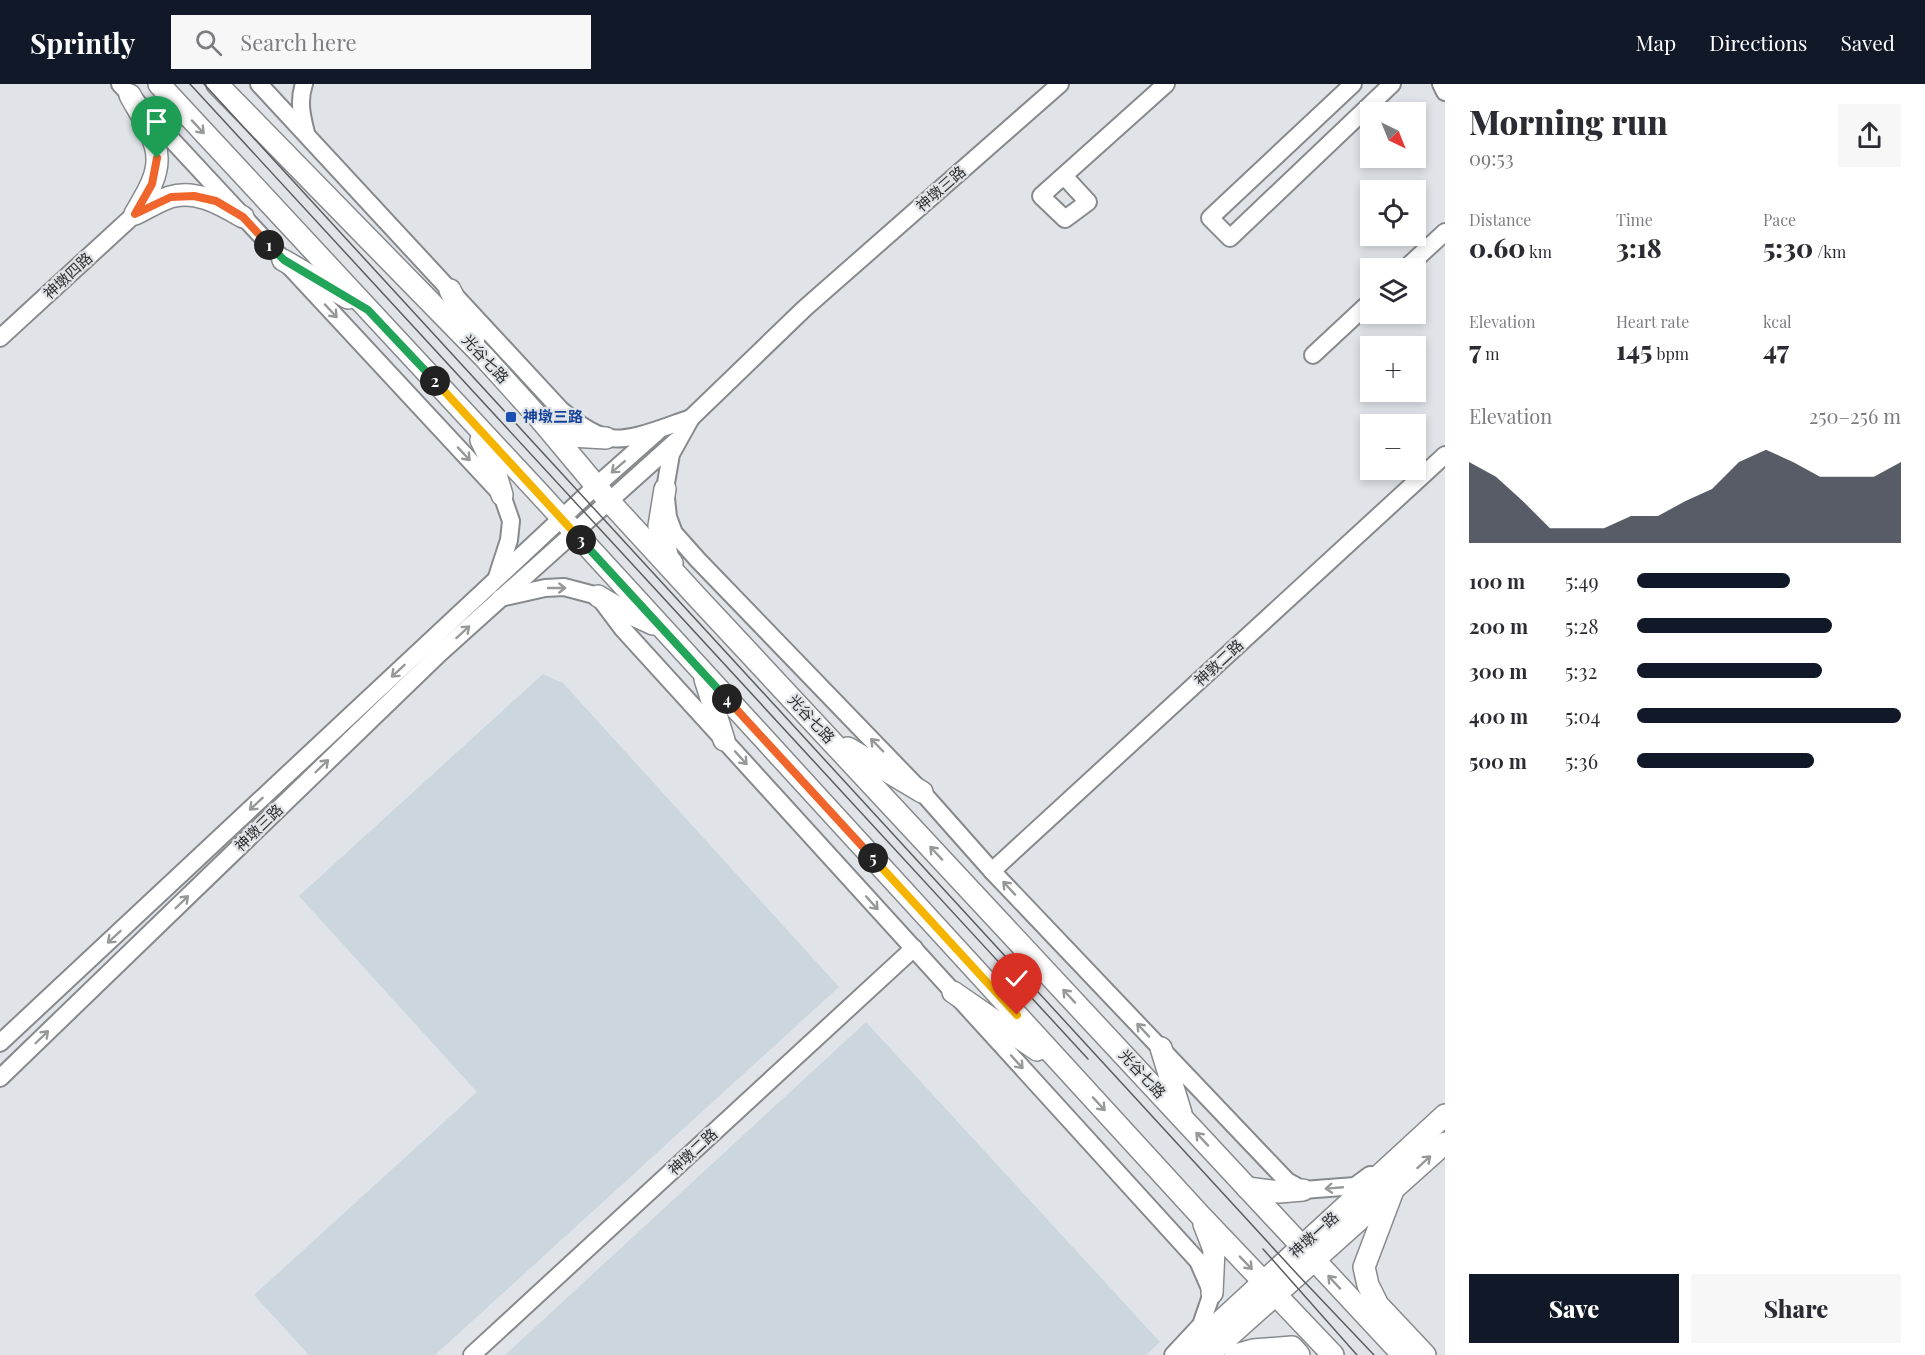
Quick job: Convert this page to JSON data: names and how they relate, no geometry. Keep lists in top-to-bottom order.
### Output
{
  "streets": {
    "main road": ["光谷七路", "神墩一路"],
    "street": [
      "神墩三路",
      "神墩四路",
      "神敦二路",
      "神墩二路"
    ]
  },
  "crossings": [
    ["神墩三路", "光谷七路"],
    ["光谷七路", "神墩一路"]
  ],
  "places": {
    "transit": ["神墩三路"]
  },
  "north": "bottom right",
  "page": {
    "header": "Sprintly",
    "search": "Search here",
    "nav": ["Map", "Directions", "Saved"],
    "heading": ["Morning run", "09:53"],
    "map_buttons": ["+", "−"],
    "stats": [
      ["Distance", "0.60 km"],
      ["Time", "3:18"],
      ["Pace", "5:30 /km"],
      ["Elevation", "7 m"],
      ["Heart rate", "145 bpm"],
      ["kcal", "47"]
    ],
    "pins": [
      "1",
      "2",
      "3",
      "4",
      "5"
    ],
    "chart": ["Elevation", "250–256 m"],
    "list": [
      {
        "name": "100 m",
        "note": "5:49"
      },
      {
        "name": "200 m",
        "note": "5:28"
      },
      {
        "name": "300 m",
        "note": "5:32"
      },
      {
        "name": "400 m",
        "note": "5:04"
      },
      {
        "name": "500 m",
        "note": "5:36"
      }
    ],
    "buttons": ["Save", "Share"]
  }
}
